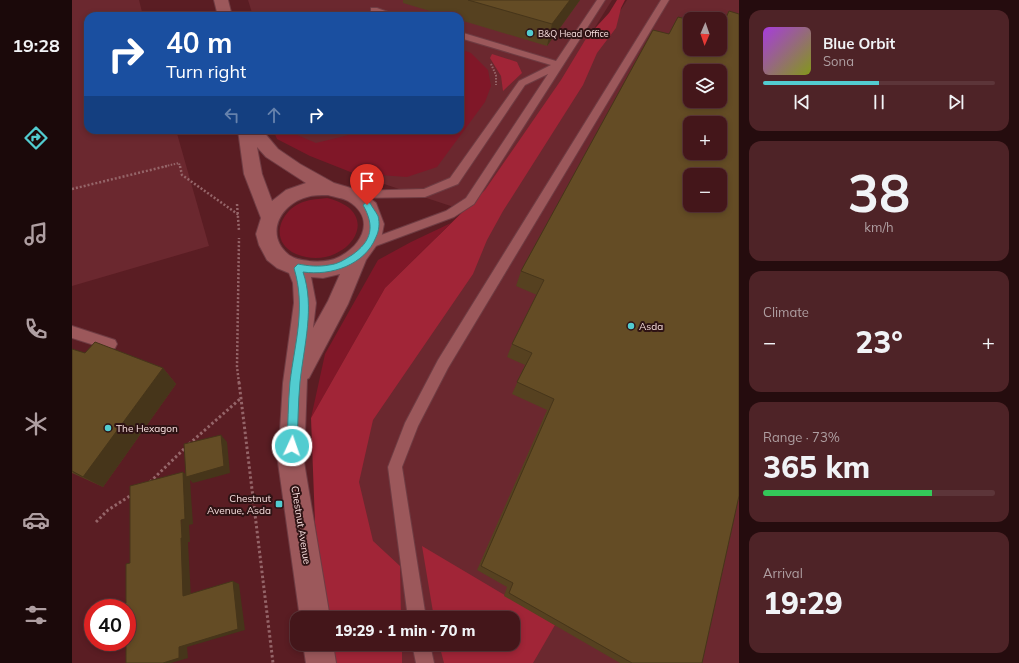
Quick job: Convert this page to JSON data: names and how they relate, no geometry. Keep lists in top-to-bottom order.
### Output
{
  "streets": {
    "street": ["Chestnut Avenue"]
  },
  "places": {
    "other": ["B&Q Head Office", "Asda", "The Hexagon"],
    "transit": ["Chestnut Avenue, Asda"]
  },
  "north": "bottom",
  "page": {
    "tabs": "19:28",
    "map_buttons": ["+", "−"],
    "turn": ["40 m", "Turn right"],
    "song": ["Blue Orbit", "Sona"],
    "tile": [
      ["38", "km/h"],
      "Climate",
      ["Range · 73%", "365 km"],
      ["Arrival", "19:29"]
    ],
    "heat": ["−", "23°", "+"],
    "limit": "40",
    "trip": "19:29 · 1 min · 70 m"
  }
}
